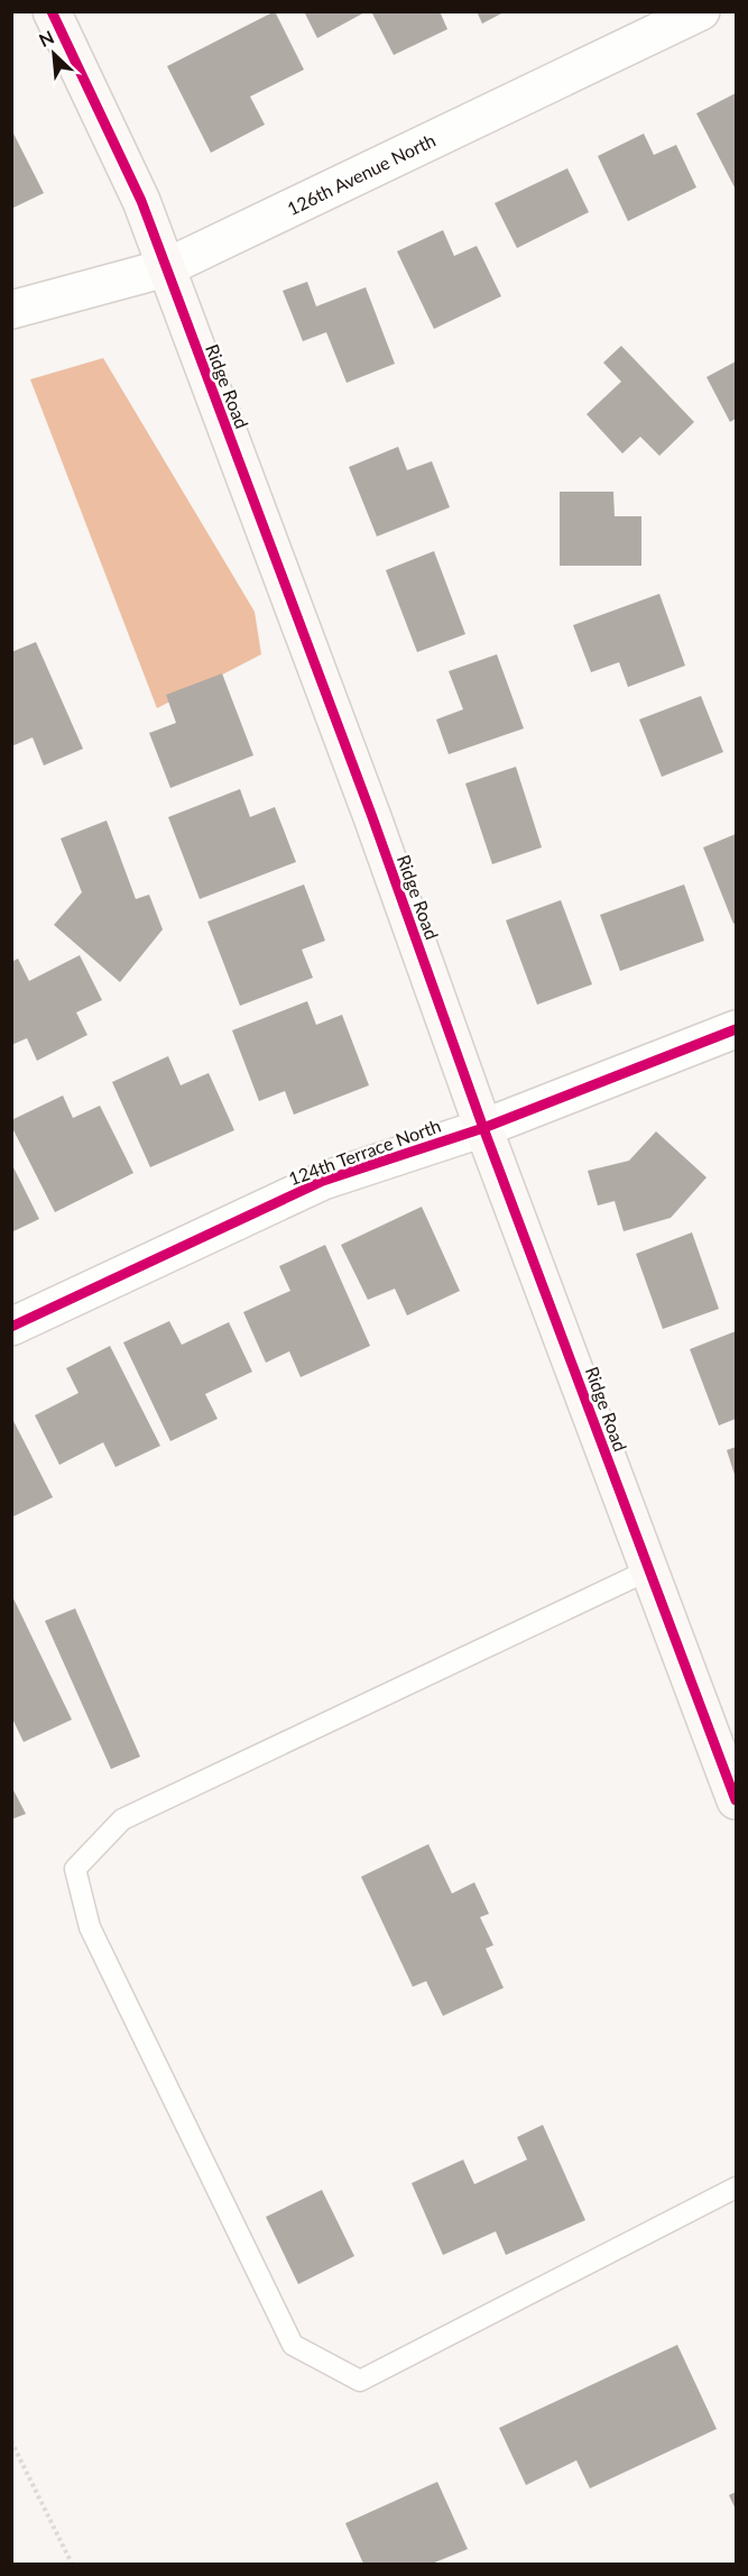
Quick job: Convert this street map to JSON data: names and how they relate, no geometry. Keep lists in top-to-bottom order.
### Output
{
  "streets": {
    "street": ["126th Avenue North", "Ridge Road", "124th Terrace North"]
  },
  "crossings": [
    ["126th Avenue North", "Ridge Road"],
    ["Ridge Road", "124th Terrace North"]
  ],
  "north": "top left"
}
